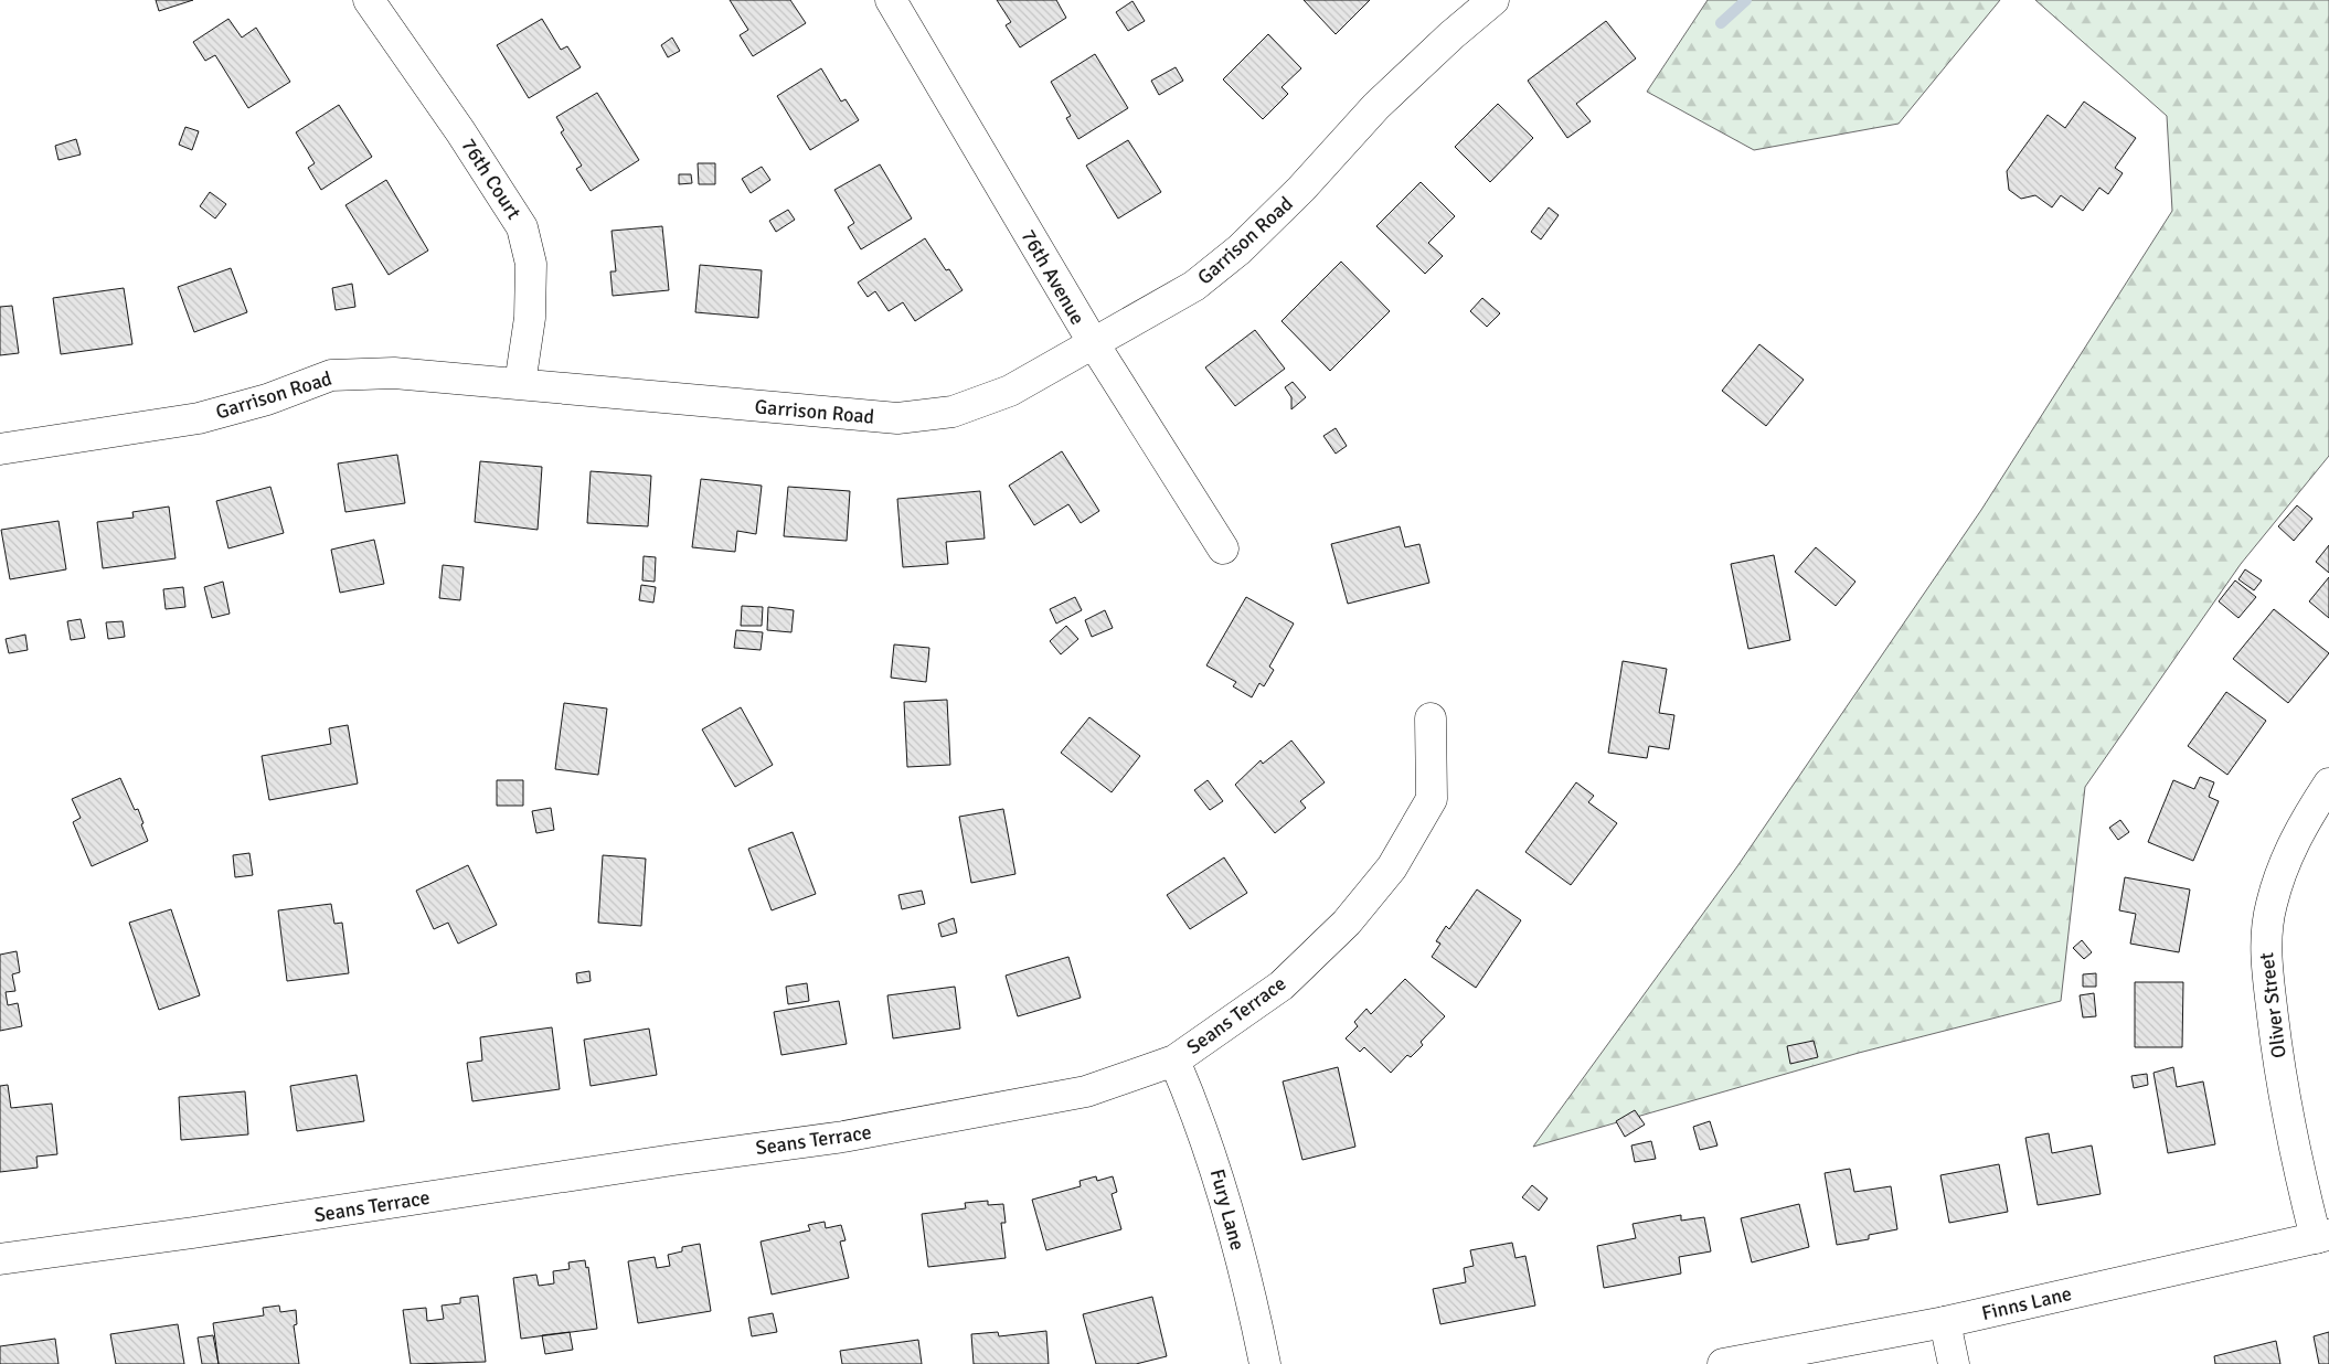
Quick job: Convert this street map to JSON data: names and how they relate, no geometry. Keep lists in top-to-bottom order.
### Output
{
  "streets": {
    "street": [
      "76th Court",
      "Garrison Road",
      "76th Avenue",
      "Oliver Street",
      "Seans Terrace",
      "Fury Lane",
      "Finns Lane"
    ]
  },
  "crossings": [
    ["76th Court", "Garrison Road"],
    ["Garrison Road", "76th Avenue"],
    ["Oliver Street", "Finns Lane"],
    ["Seans Terrace", "Fury Lane"]
  ]
}
